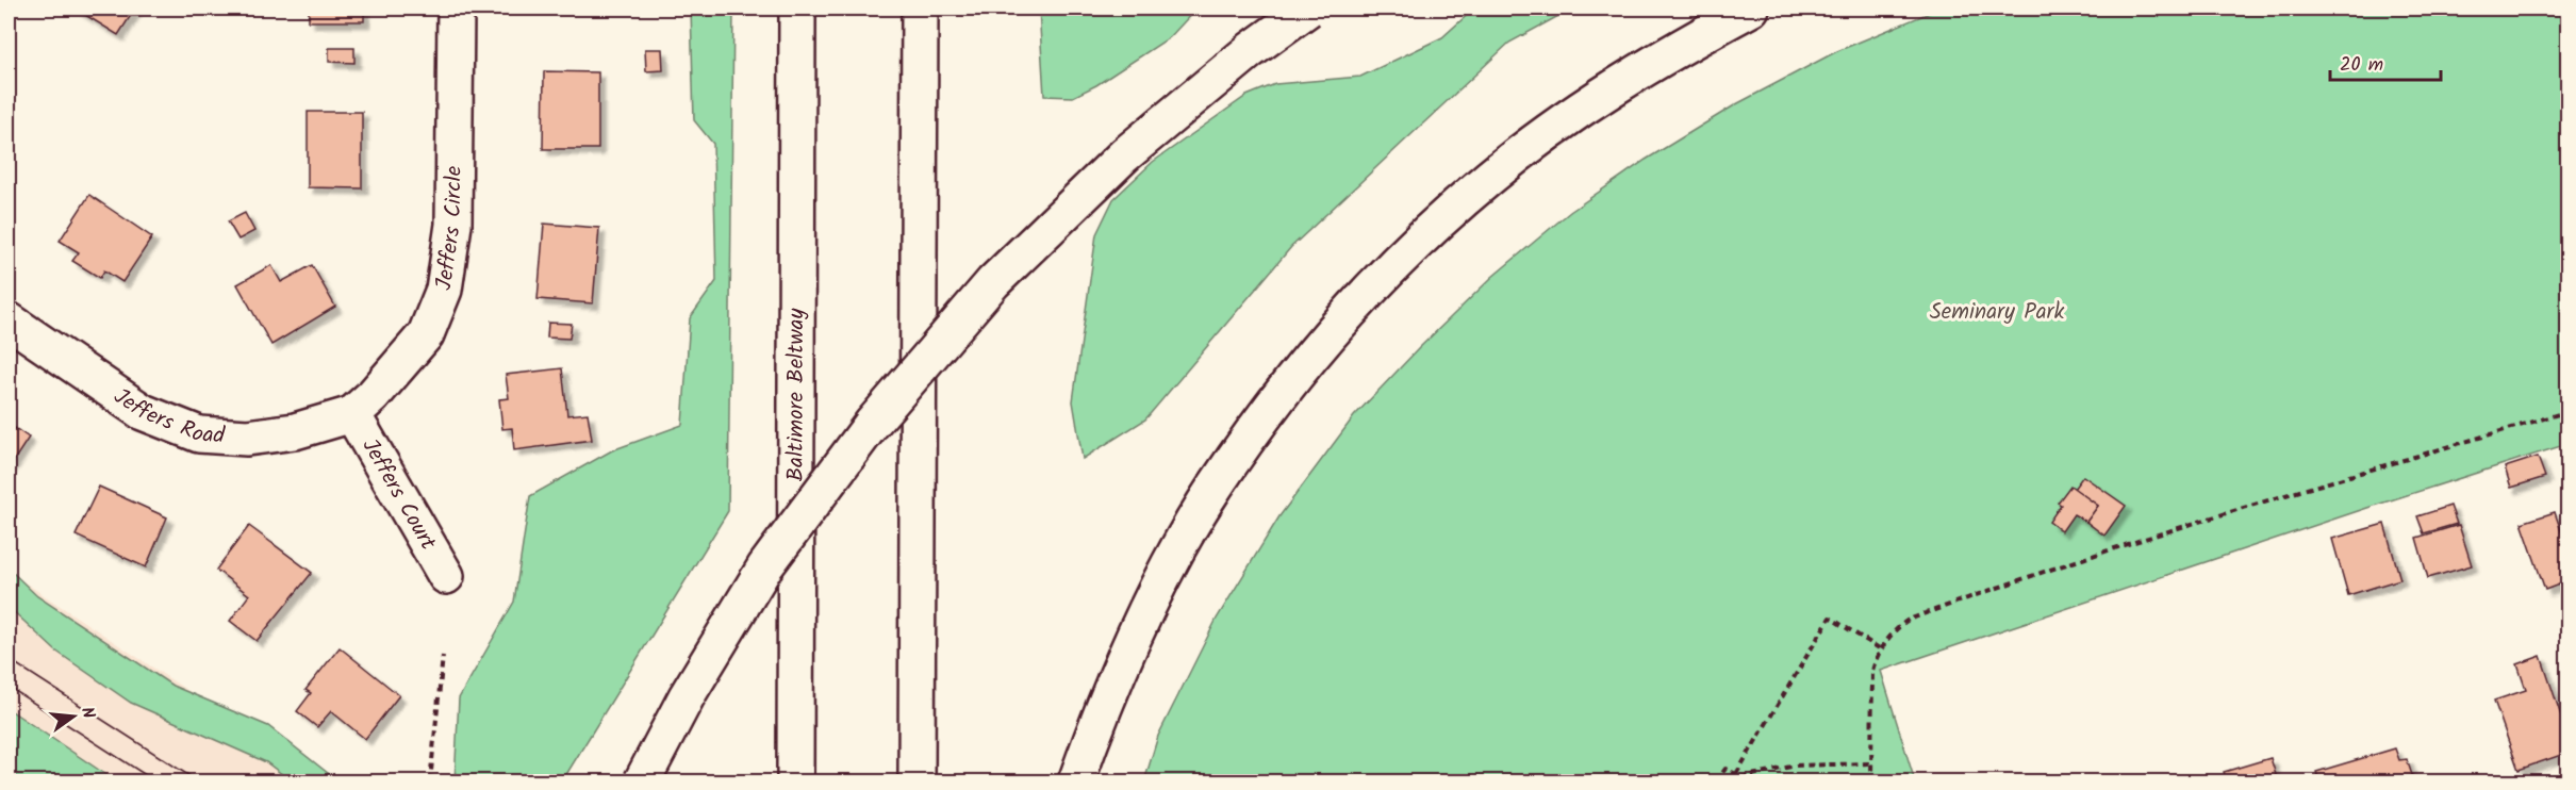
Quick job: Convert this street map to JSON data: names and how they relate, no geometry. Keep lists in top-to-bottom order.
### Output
{
  "streets": {
    "main road": [
      "Jeffers Circle",
      "Baltimore Beltway",
      "Jeffers Road",
      "Jeffers Court"
    ]
  },
  "crossings": [
    ["Jeffers Circle", "Jeffers Road"],
    ["Jeffers Circle", "Jeffers Court"],
    ["Jeffers Road", "Jeffers Court"]
  ],
  "parks": ["Seminary Park"],
  "scale_bar": "20 m",
  "north": "right"
}
